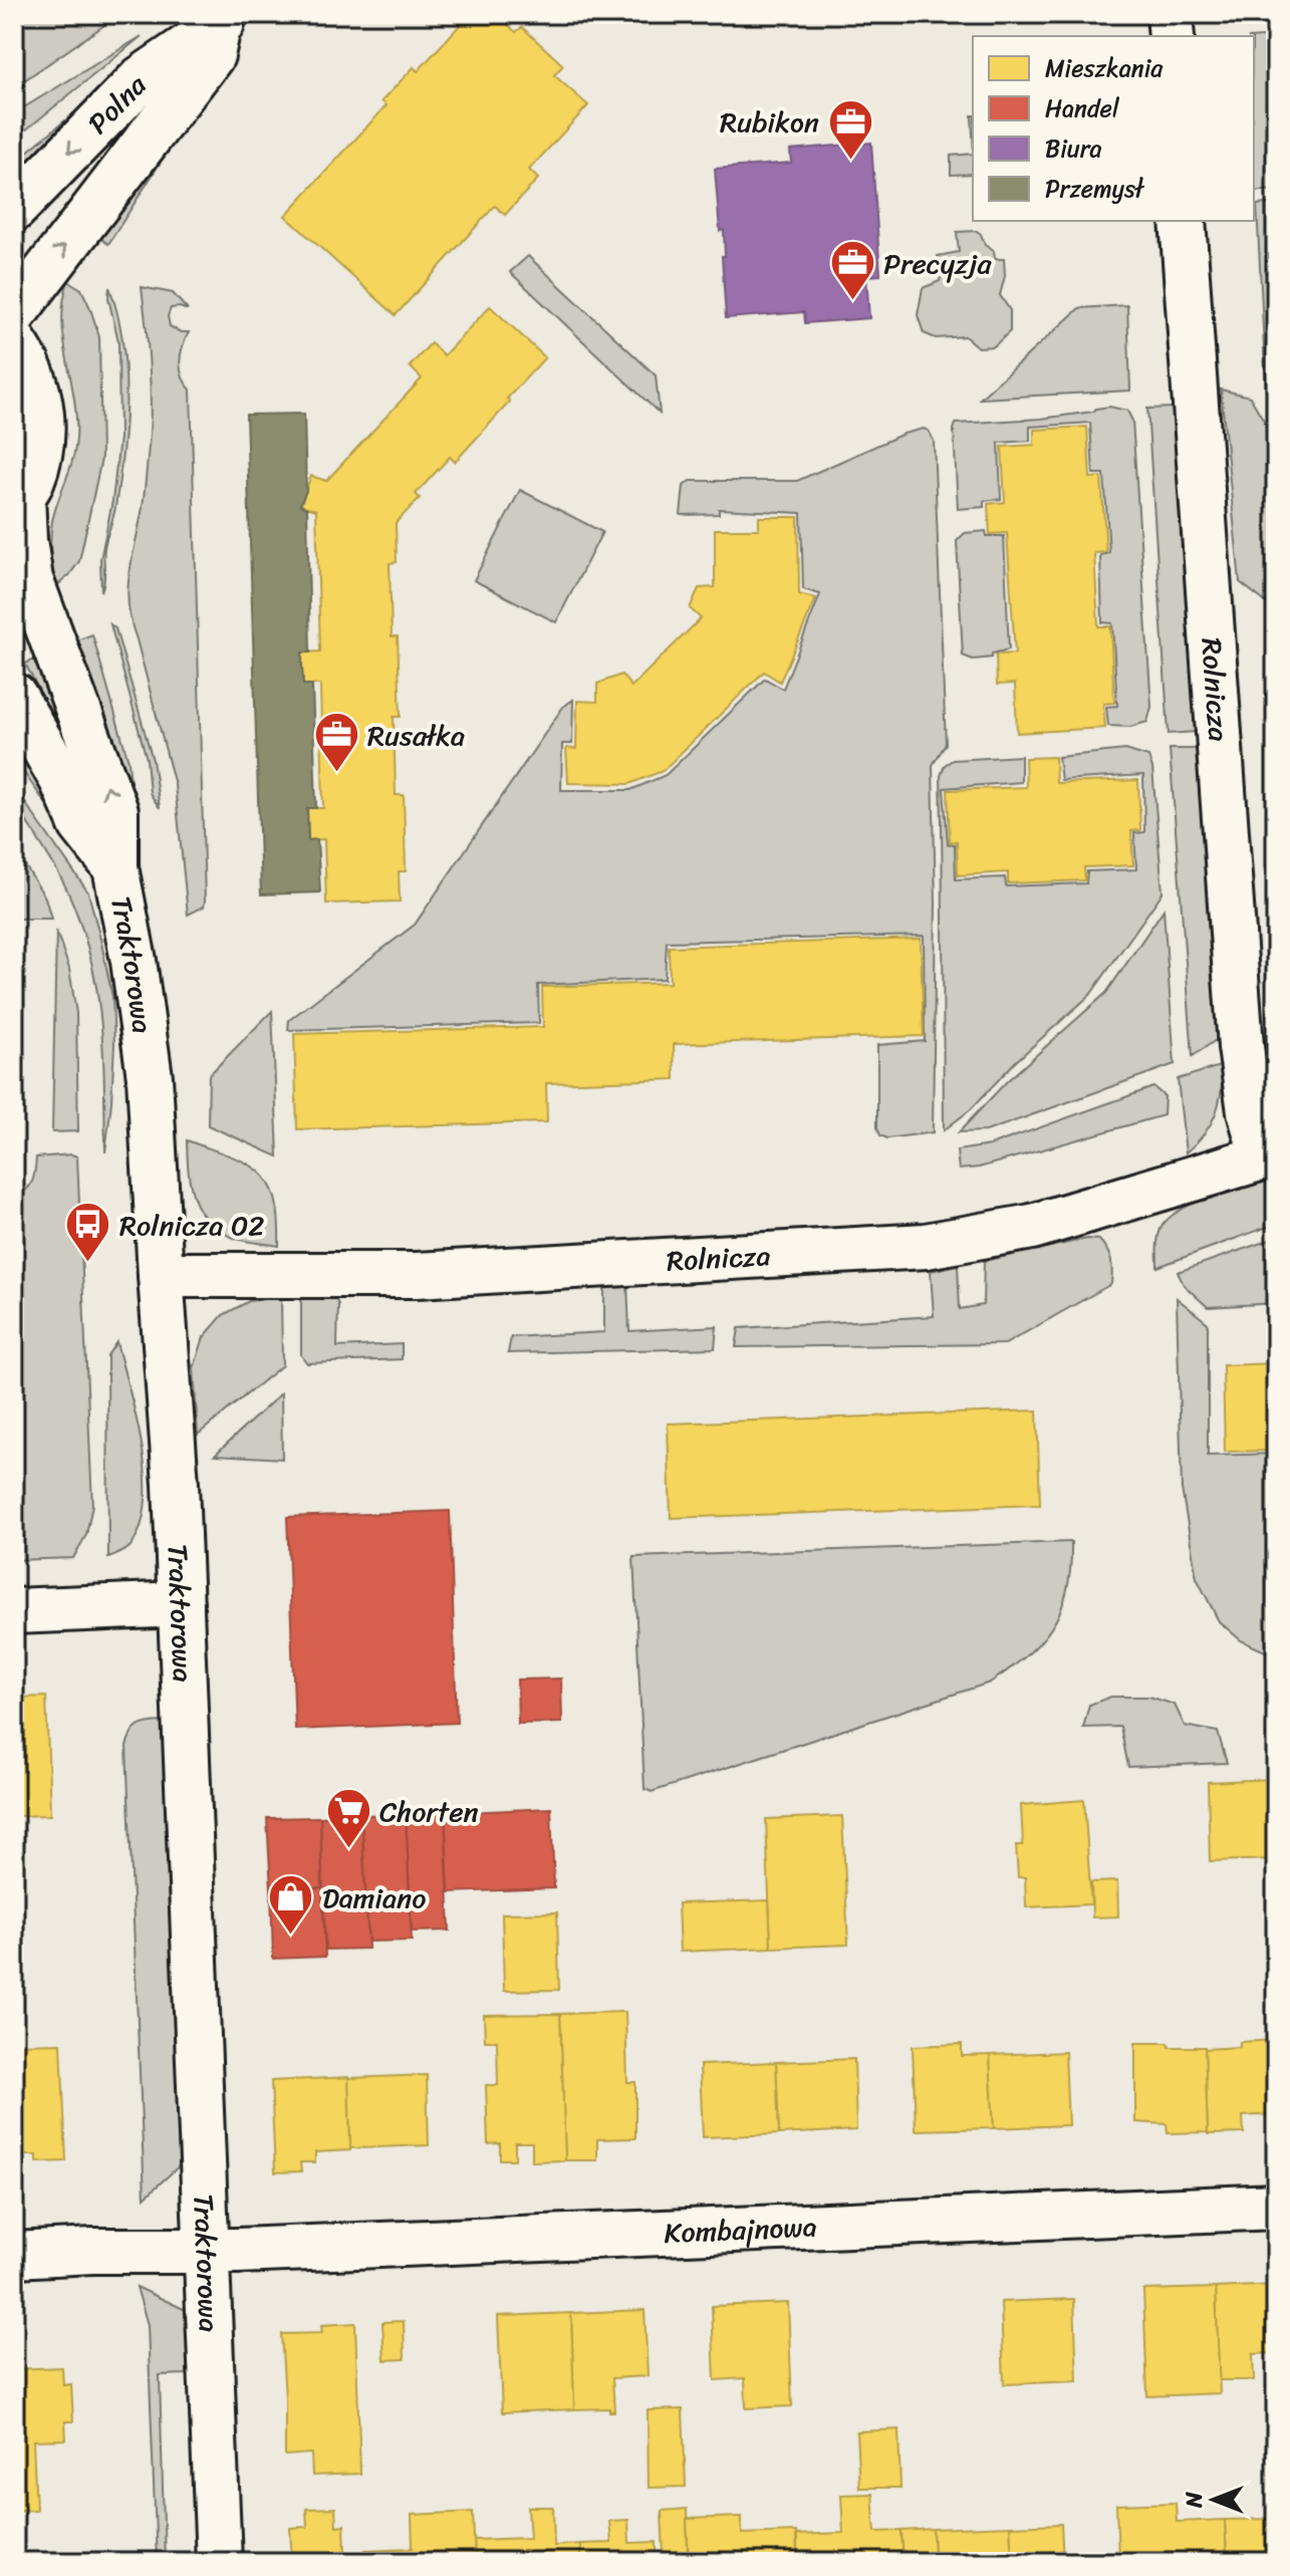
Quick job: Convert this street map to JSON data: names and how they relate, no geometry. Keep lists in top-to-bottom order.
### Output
{
  "streets": {
    "street": [
      "Polna",
      "Rolnicza",
      "Traktorowa",
      "Kombajnowa"
    ]
  },
  "crossings": [
    ["Rolnicza", "Traktorowa"],
    ["Traktorowa", "Kombajnowa"]
  ],
  "places": {
    "office": ["Rubikon", "Precyzja", "Rusałka"],
    "bus stop": ["Rolnicza 02"],
    "supermarket": ["Chorten"],
    "shop": ["Damiano"]
  },
  "legend": [
    "Mieszkania",
    "Handel",
    "Biura",
    "Przemysł"
  ],
  "north": "left"
}
